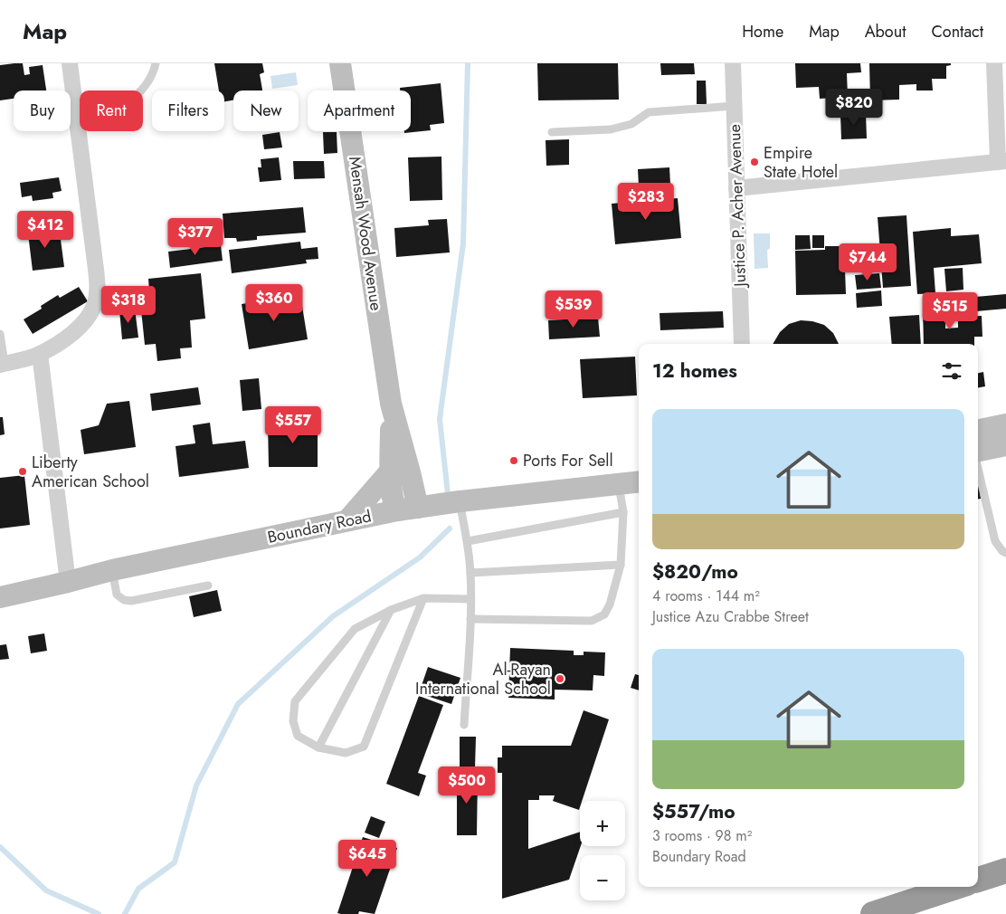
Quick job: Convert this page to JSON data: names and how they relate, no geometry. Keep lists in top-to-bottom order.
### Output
{
  "streets": {
    "main road": ["Mensah Wood Avenue", "Boundary Road"],
    "street": ["Justice P. Acher Avenue"]
  },
  "crossings": [
    ["Mensah Wood Avenue", "Boundary Road"]
  ],
  "places": [
    "Empire State Hotel",
    "Ports For Sell",
    "Liberty American School",
    "Al-Rayan International School"
  ],
  "page": {
    "header": "Map",
    "nav": [
      "Home",
      "Map",
      "About",
      "Contact"
    ],
    "price": [
      "$820",
      "$283",
      "$412",
      "$377",
      "$744",
      "$360",
      "$318",
      "$539",
      "$515",
      "$557",
      "$500",
      "$645"
    ],
    "chip": [
      "Buy",
      "Rent",
      "Filters",
      "New",
      "Apartment"
    ],
    "heading": "12 homes",
    "list": [
      {
        "name": "$820/mo",
        "note": "4 rooms · 144 m² · Justice Azu Crabbe Street"
      },
      {
        "name": "$557/mo",
        "note": "3 rooms · 98 m² · Boundary Road"
      }
    ],
    "map_buttons": ["+", "−"]
  }
}
